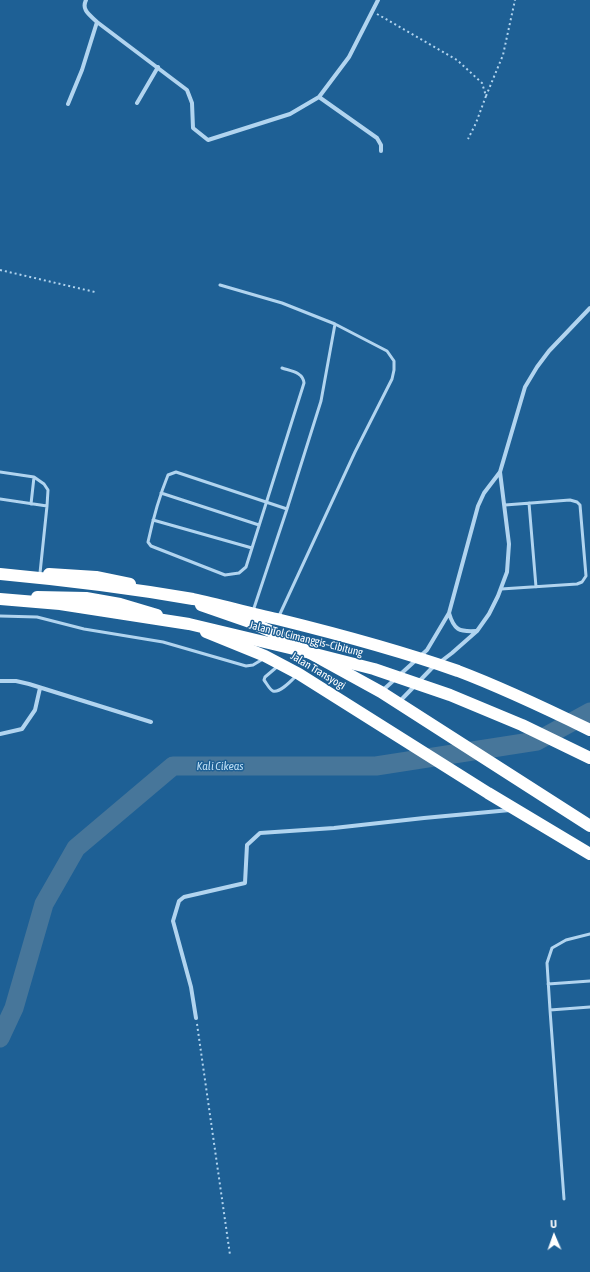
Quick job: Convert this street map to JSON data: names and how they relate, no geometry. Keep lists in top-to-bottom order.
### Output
{
  "streets": {
    "highway": ["Jalan Tol Cimanggis–Cibitung", "Jalan Transyogi"]
  },
  "crossings": [
    ["Jalan Tol Cimanggis–Cibitung", "Jalan Transyogi"]
  ],
  "water": ["Kali Cikeas"],
  "north": "top"
}
